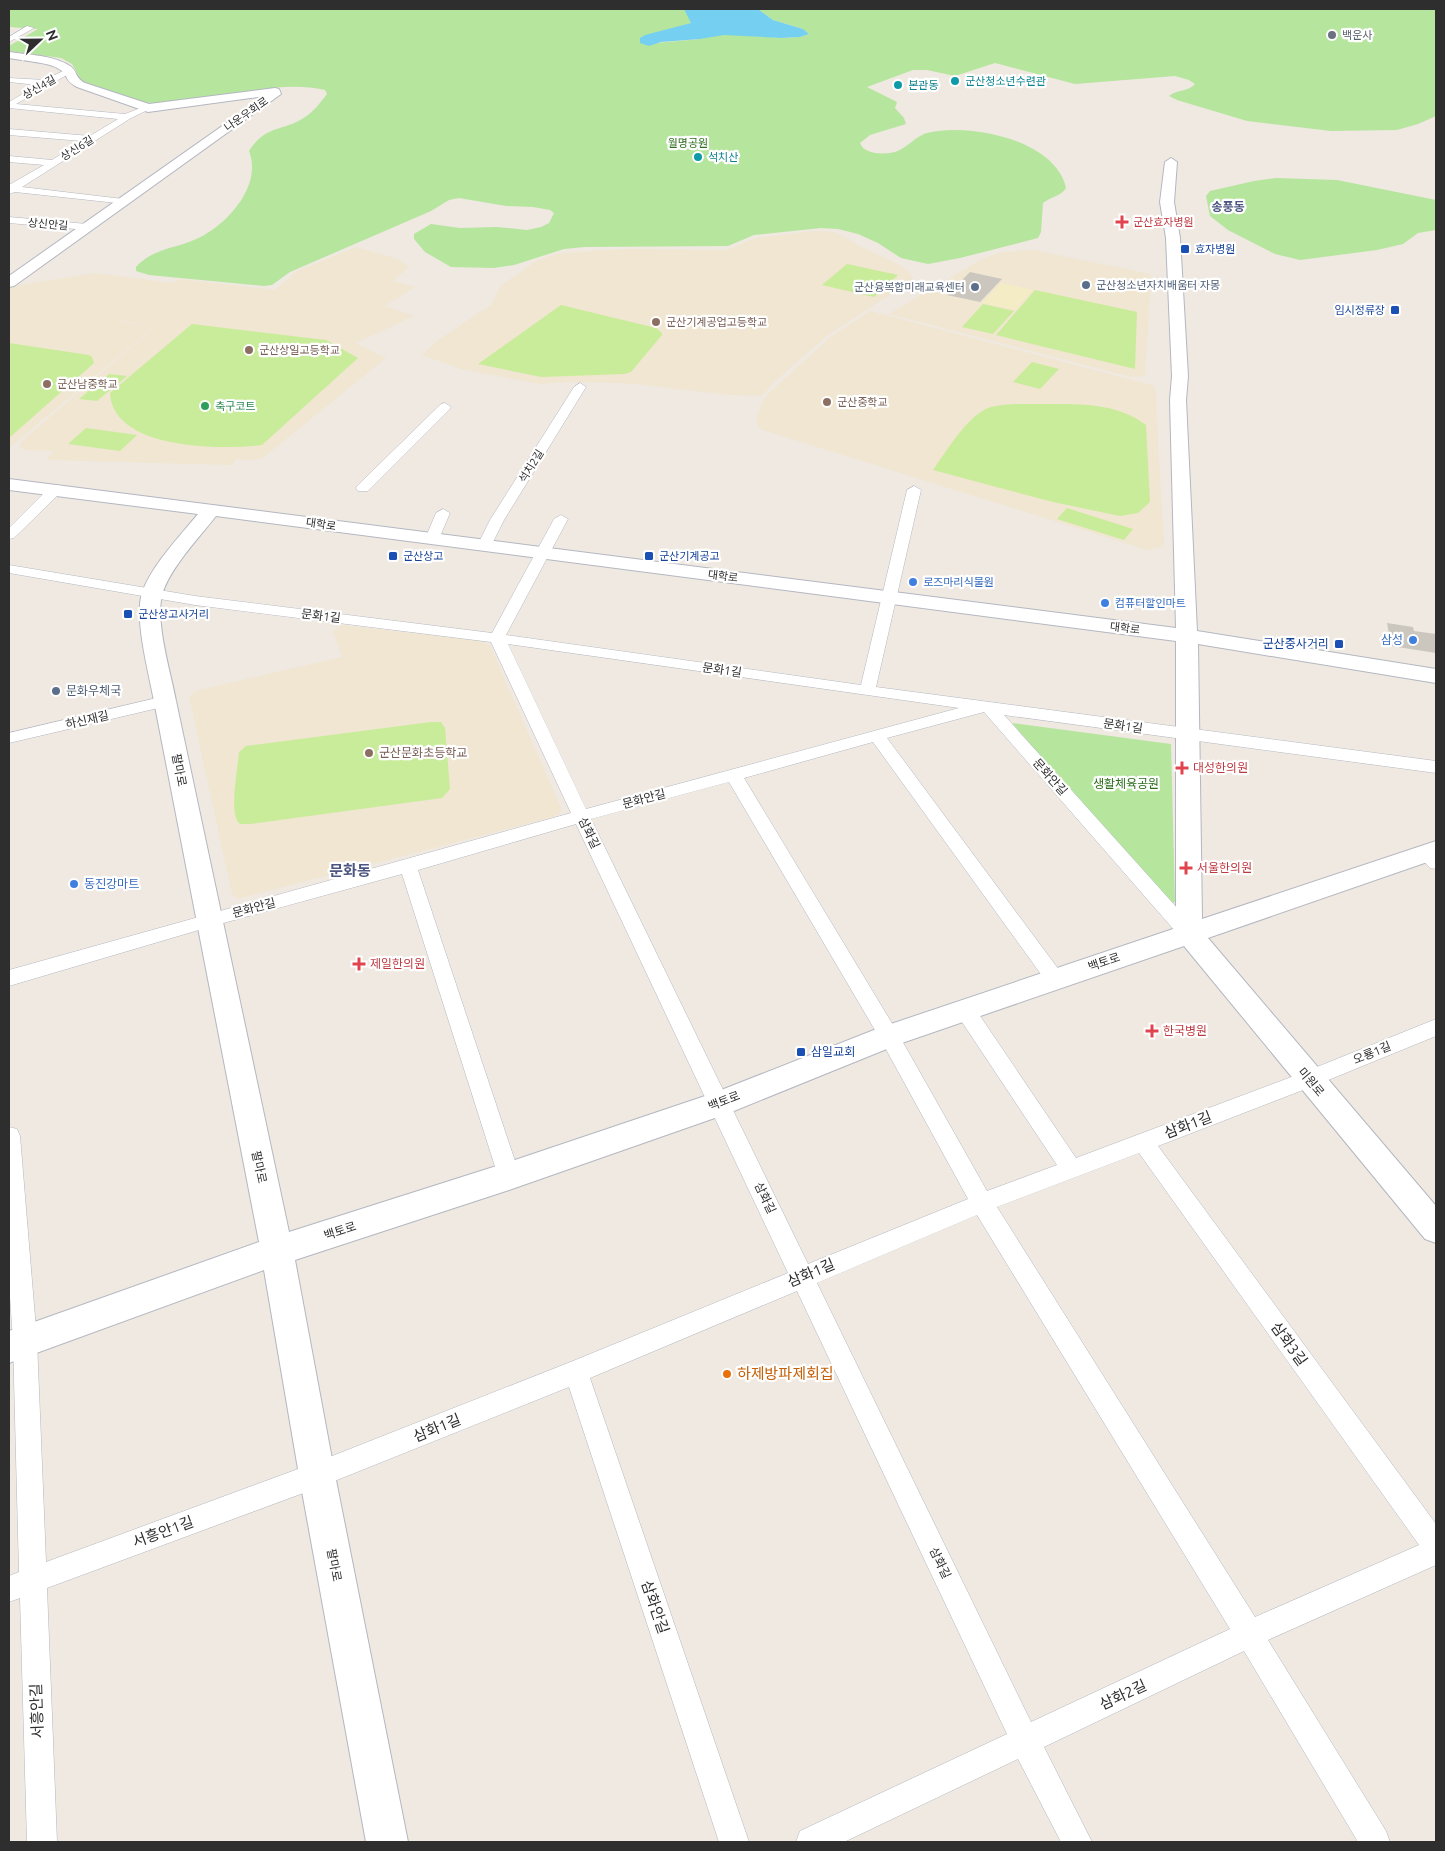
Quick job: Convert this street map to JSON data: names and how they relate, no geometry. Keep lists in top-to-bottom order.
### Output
{
  "streets": {
    "street": [
      "상신4길",
      "나운우회로",
      "상신6길",
      "상신안길",
      "석치2길",
      "대학로",
      "문화1길",
      "하신재길",
      "팔마로",
      "문화안길",
      "삼화길",
      "백토로",
      "오룡1길",
      "미원로",
      "삼화1길",
      "삼화3길",
      "서흥안1길",
      "삼화안길",
      "삼화2길",
      "서흥안길"
    ]
  },
  "crossings": [
    ["상신4길", "나운우회로"],
    ["나운우회로", "상신6길"],
    ["나운우회로", "상신안길"],
    ["석치2길", "대학로"],
    ["대학로", "팔마로"],
    ["문화1길", "팔마로"],
    ["문화1길", "문화안길"],
    ["문화1길", "삼화길"],
    ["하신재길", "팔마로"],
    ["팔마로", "문화안길"],
    ["팔마로", "백토로"],
    ["팔마로", "삼화1길"],
    ["팔마로", "서흥안1길"],
    ["문화안길", "삼화길"],
    ["문화안길", "백토로"],
    ["문화안길", "미원로"],
    ["삼화길", "백토로"],
    ["삼화길", "삼화1길"],
    ["삼화길", "삼화2길"],
    ["백토로", "미원로"],
    ["오룡1길", "미원로"],
    ["오룡1길", "삼화1길"],
    ["미원로", "삼화1길"],
    ["삼화1길", "삼화3길"],
    ["삼화1길", "서흥안1길"],
    ["삼화1길", "삼화안길"],
    ["서흥안1길", "서흥안길"]
  ],
  "districts": ["송풍동", "문화동"],
  "parks": ["월명공원", "생활체육공원"],
  "places": {
    "other": [
      "백운사",
      "군산청소년수련관",
      "본관동",
      "석치산",
      "군산청소년자치배움터 자몽",
      "군산융복합미래교육센터",
      "군산기계공업고등학교",
      "군산상일고등학교",
      "군산남중학교",
      "군산중학교",
      "축구코트",
      "로즈마리식물원",
      "컴퓨터할인마트",
      "삼성",
      "문화우체국",
      "군산문화초등학교",
      "동진강마트",
      "하제방파제회집"
    ],
    "health": [
      "군산효자병원",
      "대성한의원",
      "서울한의원",
      "제일한의원",
      "한국병원"
    ],
    "transit": [
      "효자병원",
      "임시정류장",
      "군산상고",
      "군산기계공고",
      "군산상고사거리",
      "군산중사거리",
      "삼일교회"
    ]
  },
  "north": "right"
}
